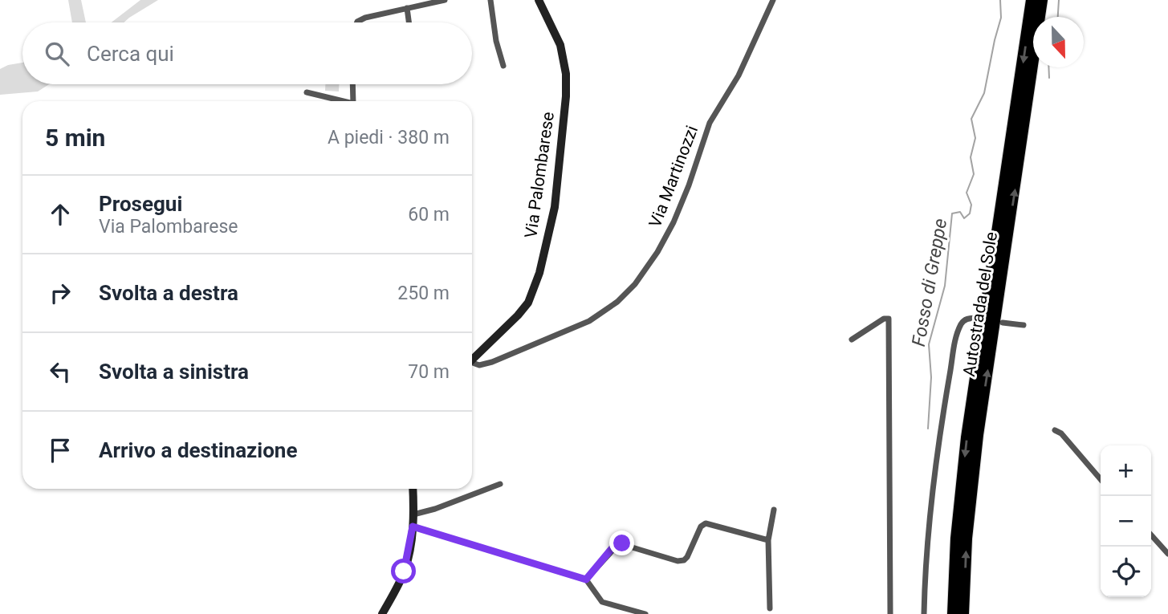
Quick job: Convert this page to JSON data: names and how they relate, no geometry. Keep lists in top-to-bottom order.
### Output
{
  "streets": {
    "highway": ["Autostrada del Sole"],
    "main road": ["Via Palombarese"],
    "street": ["Via Martinozzi"]
  },
  "water": ["Fosso di Greppe"],
  "north": "bottom",
  "page": {
    "search": "Cerca qui",
    "heading": ["5 min", "A piedi · 380 m"],
    "list": [
      ["Prosegui", "Via Palombarese", "60 m"],
      ["Svolta a destra", "250 m"],
      ["Svolta a sinistra", "70 m"],
      "Arrivo a destinazione"
    ],
    "map_buttons": ["+", "−"]
  }
}
